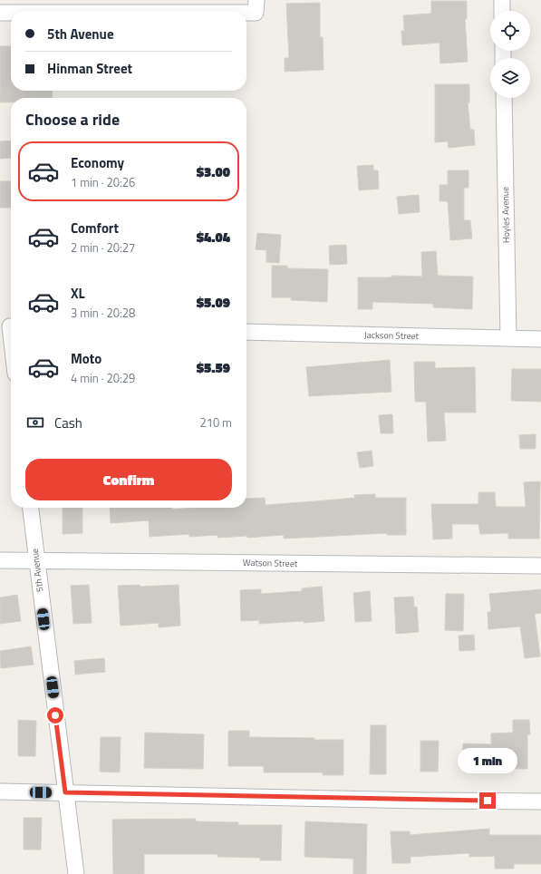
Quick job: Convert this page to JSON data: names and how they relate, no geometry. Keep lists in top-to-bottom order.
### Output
{
  "streets": {
    "street": [
      "Hoyles Avenue",
      "Jackson Street",
      "Watson Street",
      "5th Avenue"
    ]
  },
  "crossings": [
    ["Hoyles Avenue", "Jackson Street"],
    ["Watson Street", "5th Avenue"]
  ],
  "page": {
    "banner": ["5th Avenue", "Hinman Street"],
    "heading": "Choose a ride",
    "list": [
      {
        "name": "Economy",
        "note": "1 min · 20:26",
        "value": "$3.00"
      },
      {
        "name": "Comfort",
        "note": "2 min · 20:27",
        "value": "$4.04"
      },
      {
        "name": "XL",
        "note": "3 min · 20:28",
        "value": "$5.09"
      },
      {
        "name": "Moto",
        "note": "4 min · 20:29",
        "value": "$5.59"
      }
    ],
    "pay": ["Cash", "210 m"],
    "buttons": "Confirm",
    "bubble": "1 min"
  }
}
